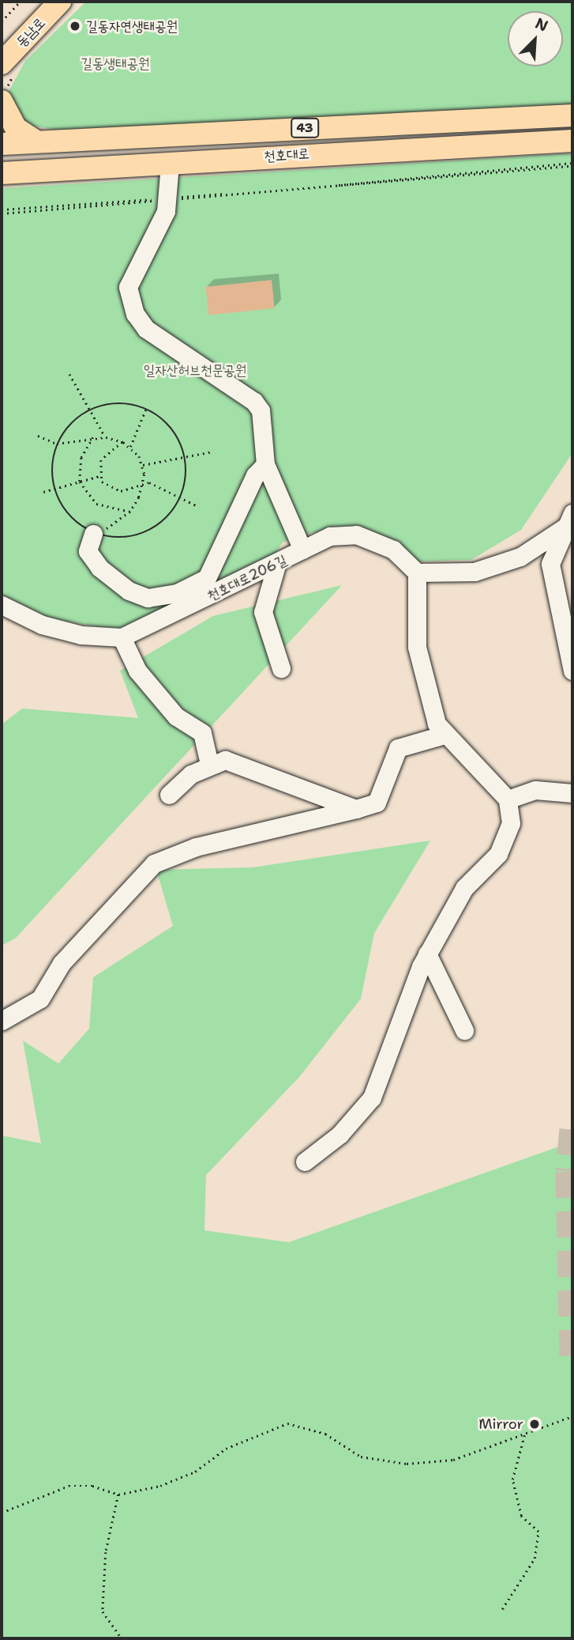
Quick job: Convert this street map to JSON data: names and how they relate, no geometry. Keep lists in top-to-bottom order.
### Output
{
  "streets": {
    "main road": ["동남로", "43", "천호대로"],
    "street": ["천호대로206길"]
  },
  "crossings": [
    ["천호대로", "천호대로206길"]
  ],
  "parks": ["길동생태공원", "일자산허브천문공원"],
  "places": ["길동자연생태공원", "Mirror"],
  "north": "top right"
}
